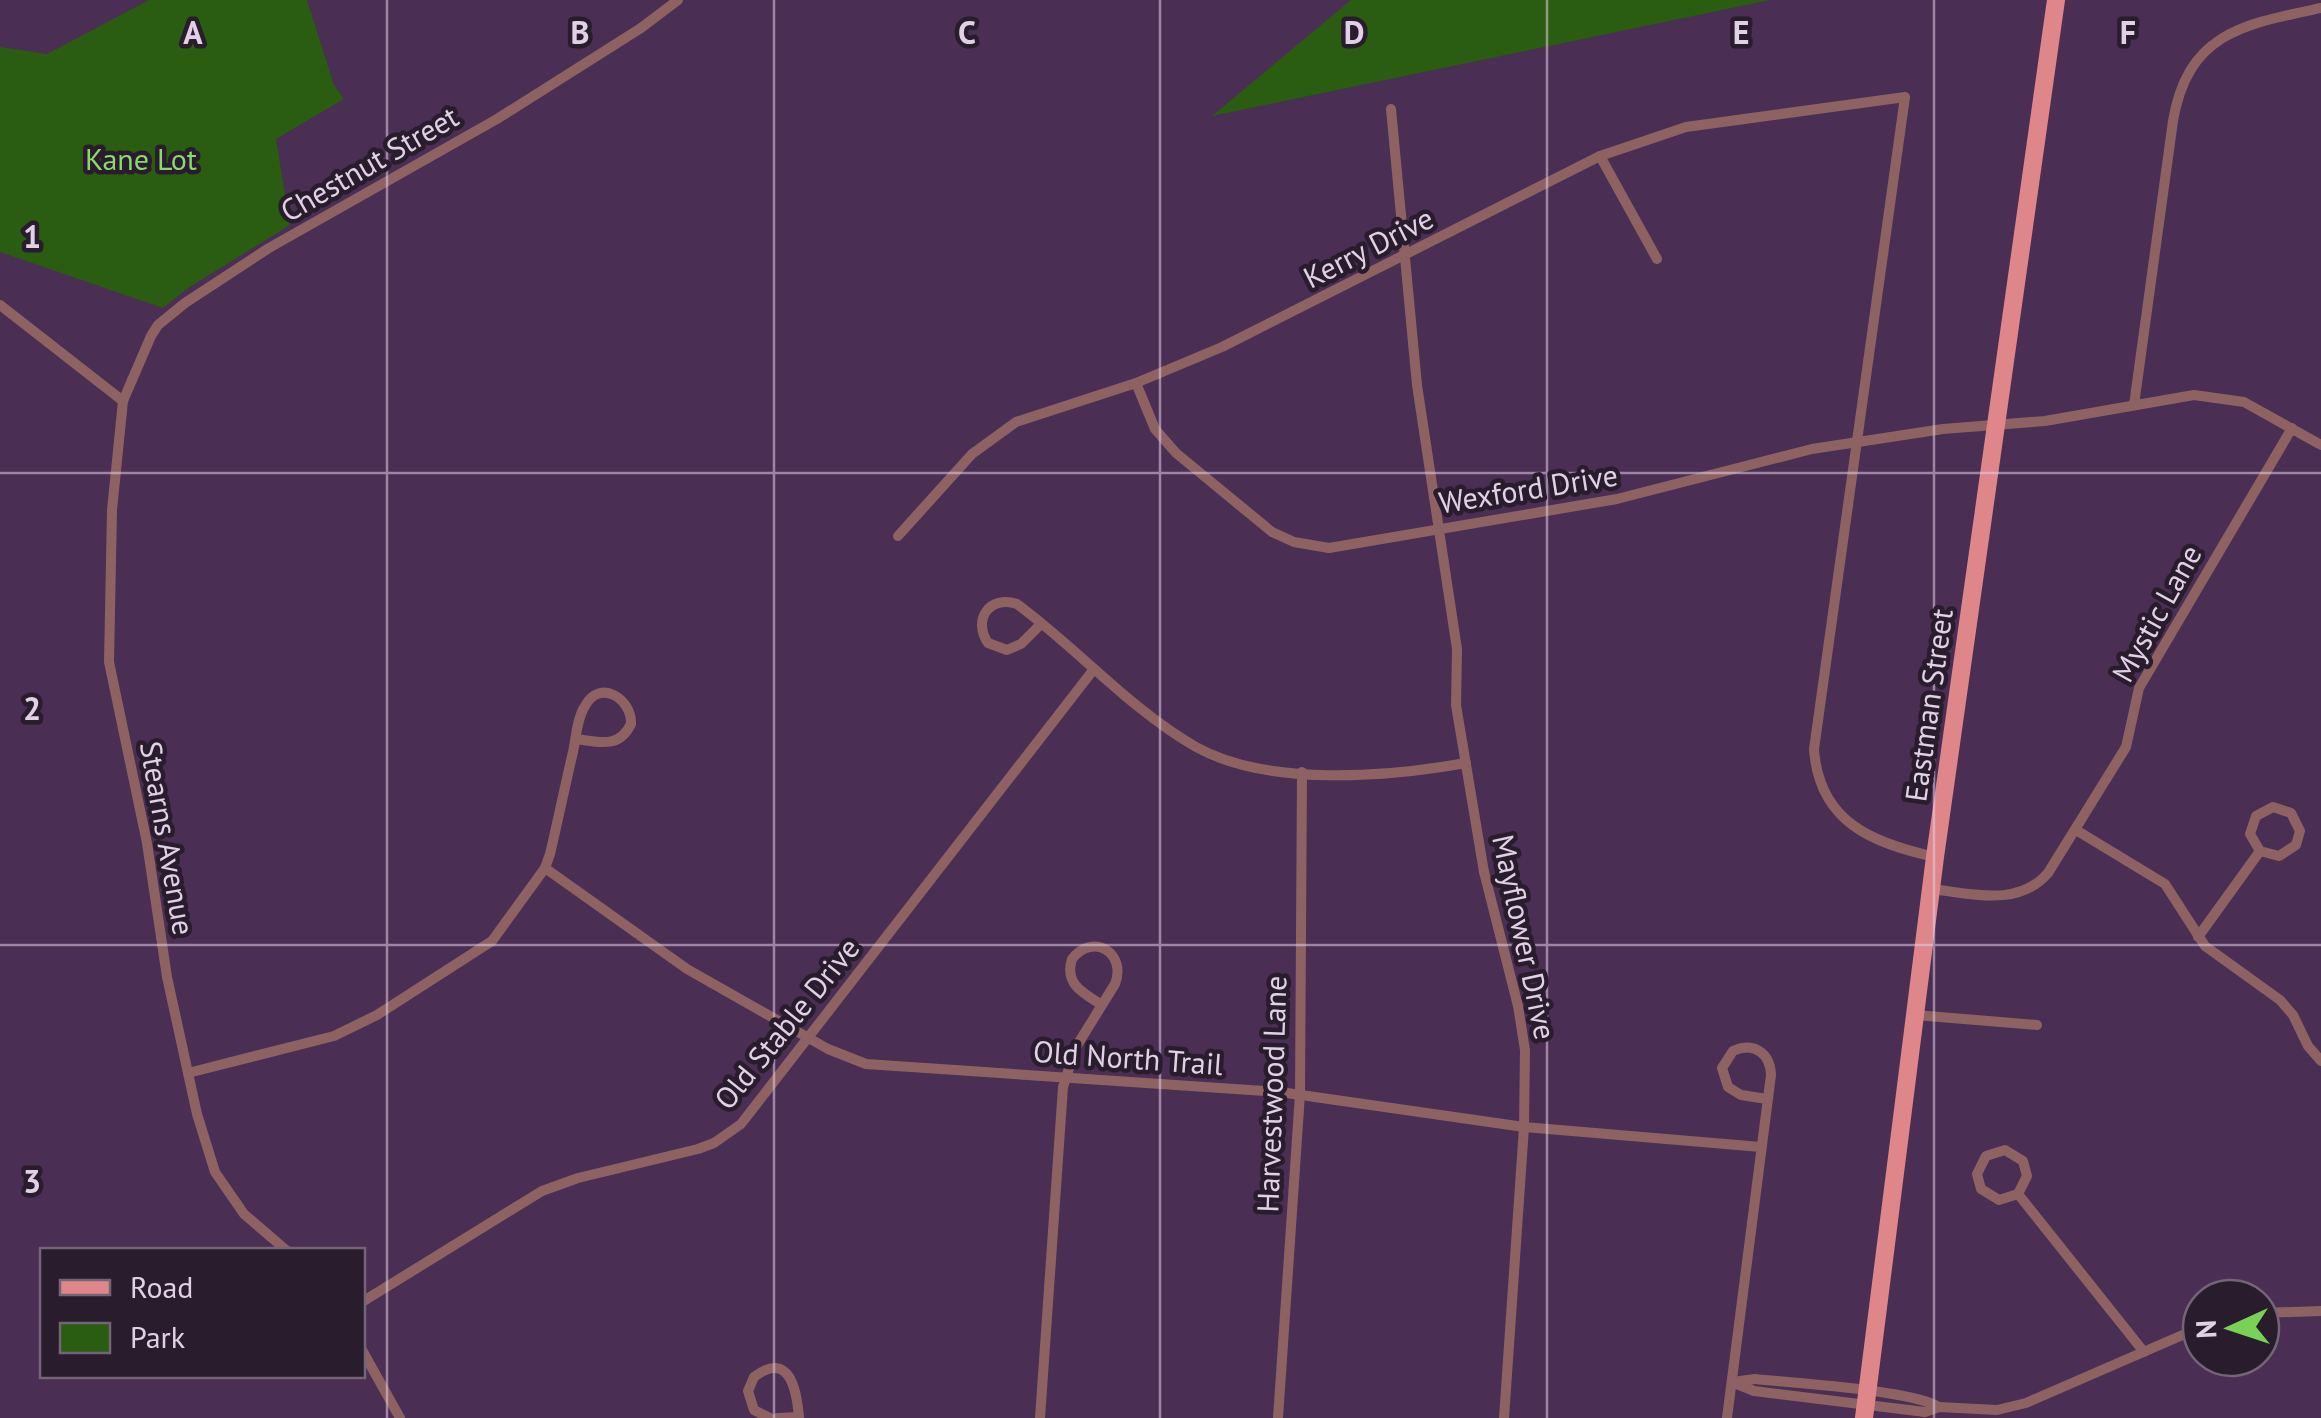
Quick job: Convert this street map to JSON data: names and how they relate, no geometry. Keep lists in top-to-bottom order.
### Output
{
  "streets": {
    "main road": ["Eastman Street"],
    "street": [
      "Chestnut Street",
      "Kerry Drive",
      "Wexford Drive",
      "Mystic Lane",
      "Stearns Avenue",
      "Mayflower Drive",
      "Old Stable Drive",
      "Old North Trail",
      "Harvestwood Lane"
    ]
  },
  "crossings": [
    ["Chestnut Street", "Stearns Avenue"],
    ["Kerry Drive", "Wexford Drive"],
    ["Kerry Drive", "Mayflower Drive"],
    ["Wexford Drive", "Mystic Lane"],
    ["Wexford Drive", "Eastman Street"],
    ["Wexford Drive", "Mayflower Drive"],
    ["Mystic Lane", "Eastman Street"],
    ["Mayflower Drive", "Old North Trail"],
    ["Old Stable Drive", "Old North Trail"],
    ["Old North Trail", "Harvestwood Lane"]
  ],
  "parks": ["Kane Lot"],
  "legend": ["Road", "Park"],
  "north": "left",
  "grid": {
    "columns": [
      "A",
      "B",
      "C",
      "D",
      "E",
      "F"
    ],
    "rows": ["1", "2", "3"]
  }
}
